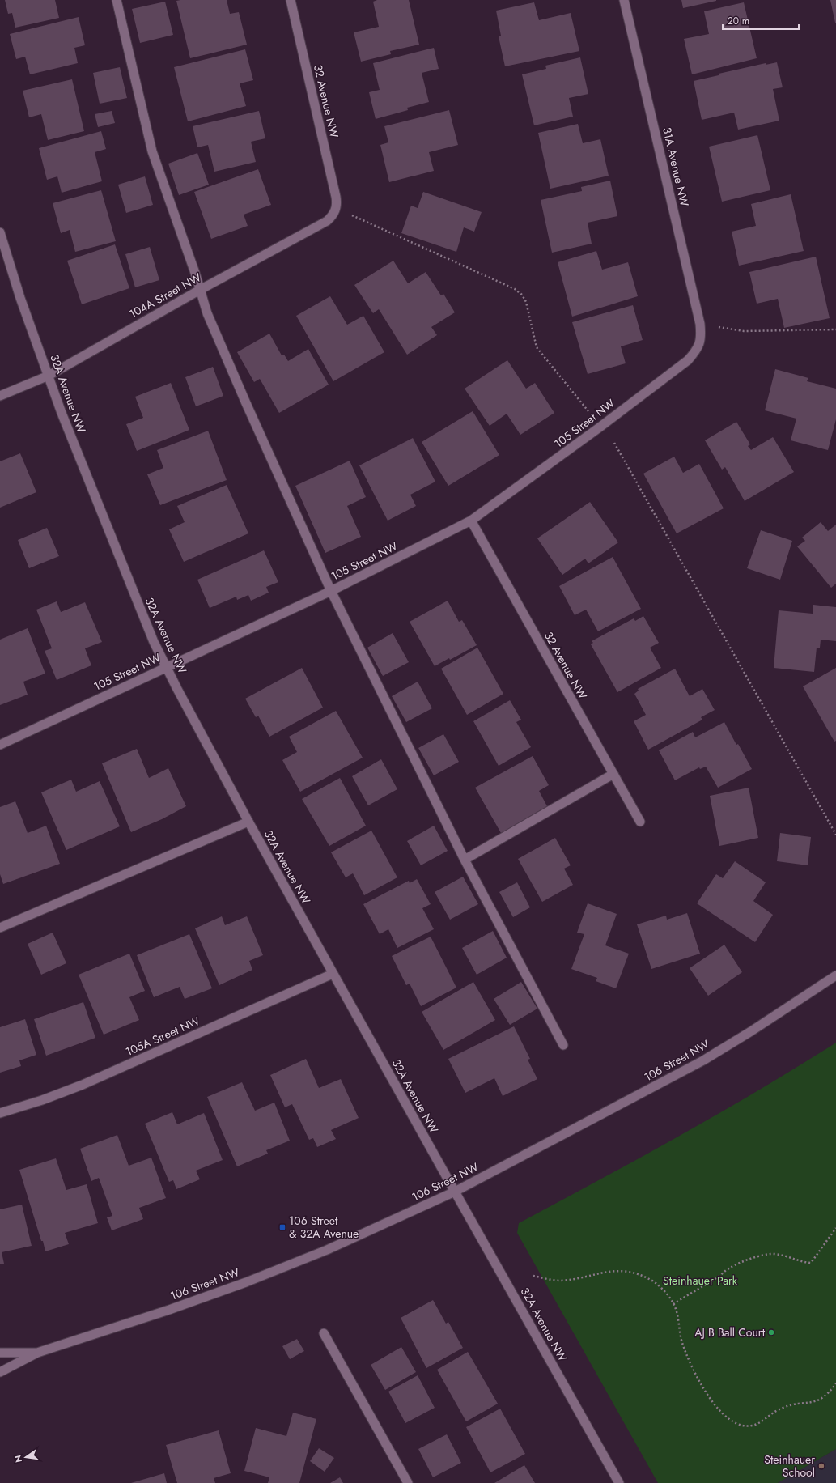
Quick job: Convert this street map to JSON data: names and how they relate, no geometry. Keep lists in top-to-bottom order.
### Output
{
  "streets": {
    "street": [
      "32 Avenue NW",
      "31A Avenue NW",
      "104A Street NW",
      "32A Avenue NW",
      "105 Street NW",
      "105A Street NW",
      "106 Street NW"
    ]
  },
  "crossings": [
    ["32 Avenue NW", "104A Street NW"],
    ["32 Avenue NW", "105 Street NW"],
    ["31A Avenue NW", "105 Street NW"],
    ["104A Street NW", "32A Avenue NW"],
    ["32A Avenue NW", "105 Street NW"],
    ["32A Avenue NW", "105A Street NW"],
    ["32A Avenue NW", "106 Street NW"]
  ],
  "parks": ["Steinhauer Park"],
  "places": {
    "transit": ["106 Street & 32A Avenue"],
    "other": ["AJ B Ball Court", "Steinhauer School"]
  },
  "scale_bar": "20 m",
  "north": "left"
}
